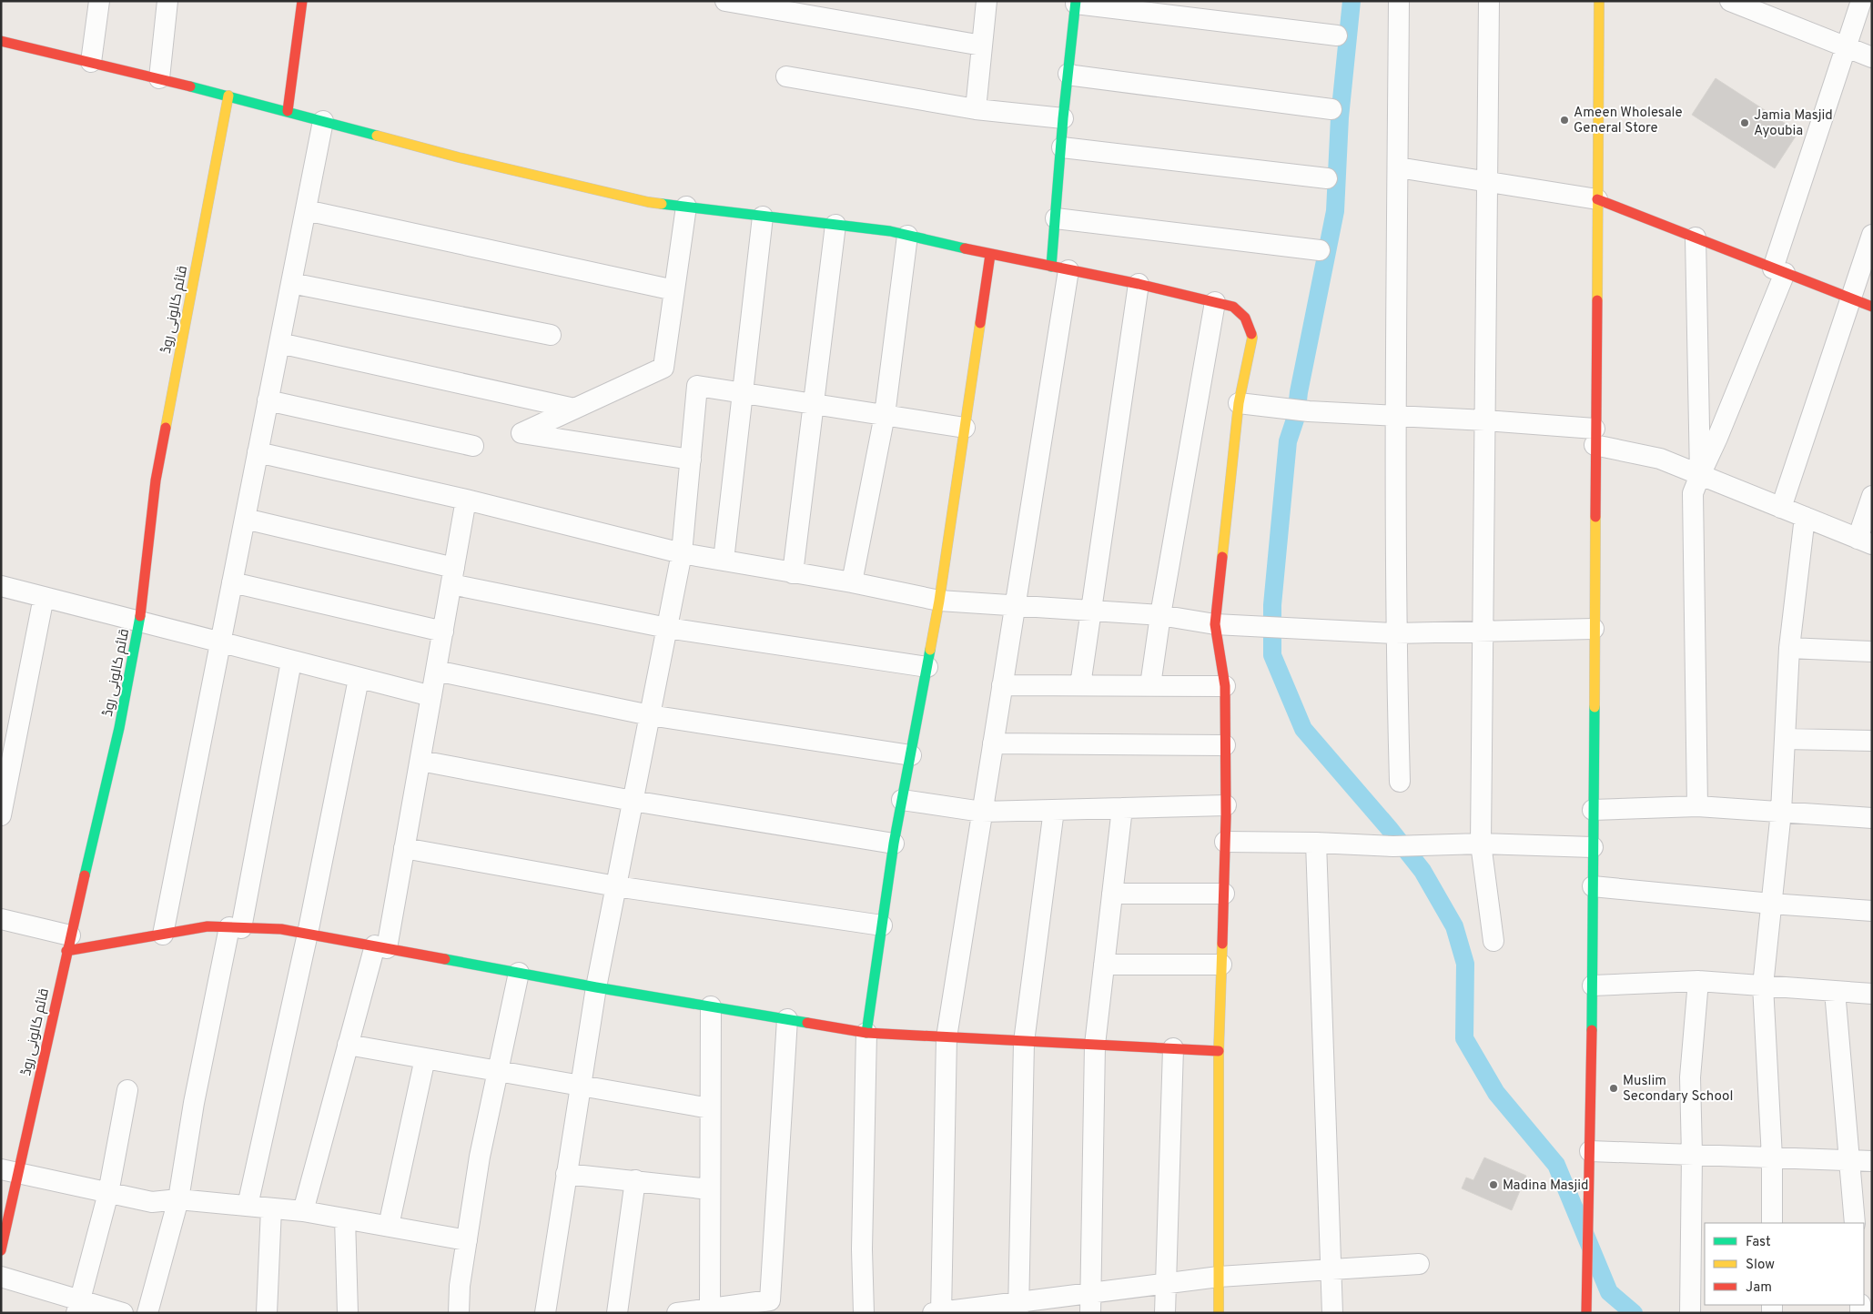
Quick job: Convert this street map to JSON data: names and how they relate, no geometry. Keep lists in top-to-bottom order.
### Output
{
  "streets": {
    "street": ["قائم کالونی روڈ"]
  },
  "places": [
    "Ameen Wholesale General Store",
    "Jamia Masjid Ayoubia",
    "Muslim Secondary School",
    "Madina Masjid"
  ],
  "legend": ["Fast", "Slow", "Jam"]
}
